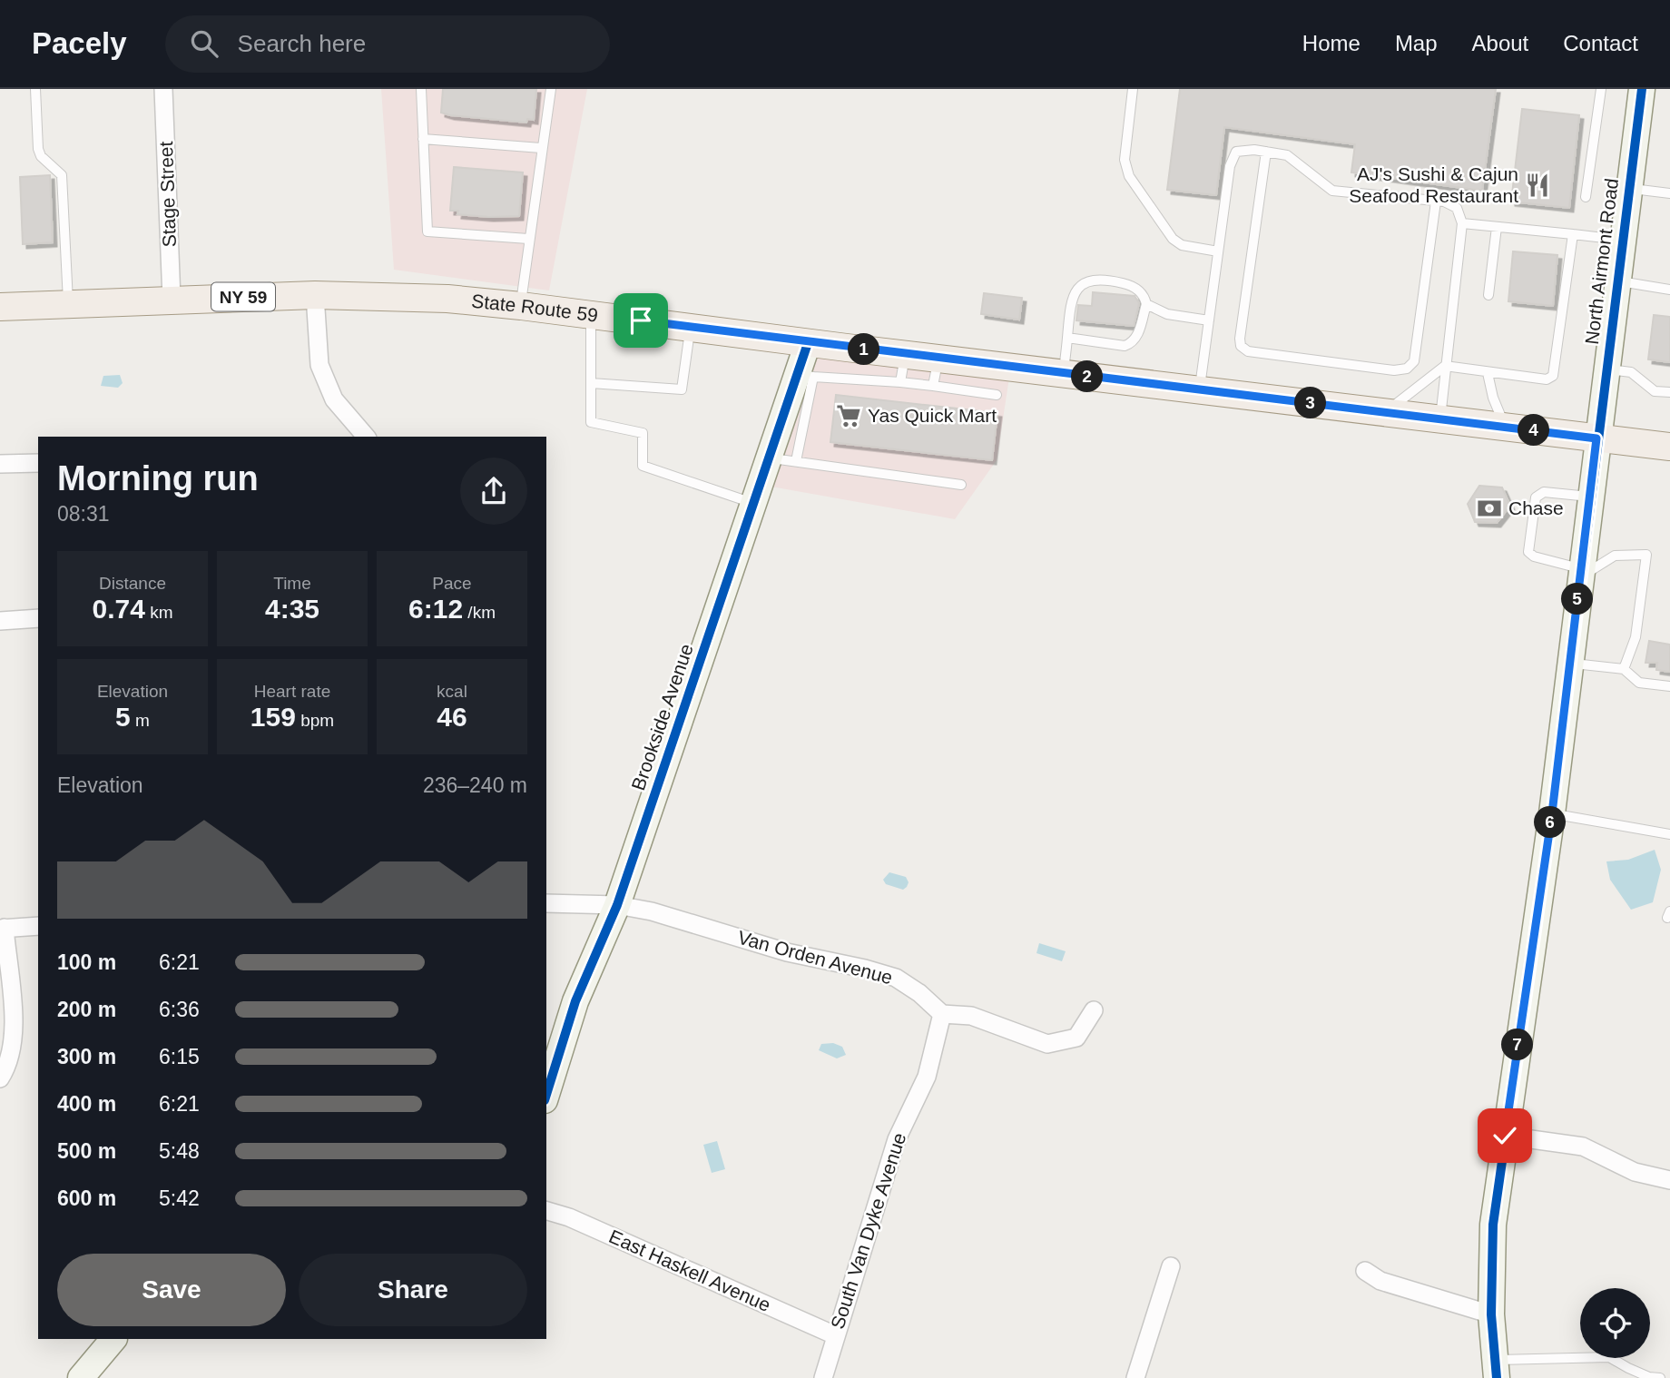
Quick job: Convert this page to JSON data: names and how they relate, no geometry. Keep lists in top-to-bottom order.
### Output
{
  "streets": {
    "main road": ["NY 59", "State Route 59"],
    "street": [
      "Stage Street",
      "North Airmont Road",
      "Brookside Avenue",
      "Van Orden Avenue",
      "South Van Dyke Avenue",
      "East Haskell Avenue"
    ]
  },
  "crossings": [
    ["Stage Street", "State Route 59"],
    ["North Airmont Road", "State Route 59"],
    ["State Route 59", "Brookside Avenue"],
    ["Brookside Avenue", "Van Orden Avenue"],
    ["Van Orden Avenue", "South Van Dyke Avenue"],
    ["South Van Dyke Avenue", "East Haskell Avenue"]
  ],
  "places": {
    "restaurant": ["AJ's Sushi & Cajun Seafood Restaurant"],
    "supermarket": ["Yas Quick Mart"],
    "bank": ["Chase"]
  },
  "page": {
    "header": "Pacely",
    "search": "Search here",
    "nav": [
      "Home",
      "Map",
      "About",
      "Contact"
    ],
    "pins": [
      "1",
      "2",
      "3",
      "4",
      "5",
      "6",
      "7"
    ],
    "heading": ["Morning run", "08:31"],
    "stats": [
      ["Distance", "0.74 km"],
      ["Time", "4:35"],
      ["Pace", "6:12 /km"],
      ["Elevation", "5 m"],
      ["Heart rate", "159 bpm"],
      ["kcal", "46"]
    ],
    "chart": ["Elevation", "236–240 m"],
    "list": [
      {
        "name": "100 m",
        "note": "6:21"
      },
      {
        "name": "200 m",
        "note": "6:36"
      },
      {
        "name": "300 m",
        "note": "6:15"
      },
      {
        "name": "400 m",
        "note": "6:21"
      },
      {
        "name": "500 m",
        "note": "5:48"
      },
      {
        "name": "600 m",
        "note": "5:42"
      }
    ],
    "buttons": ["Save", "Share"]
  }
}
